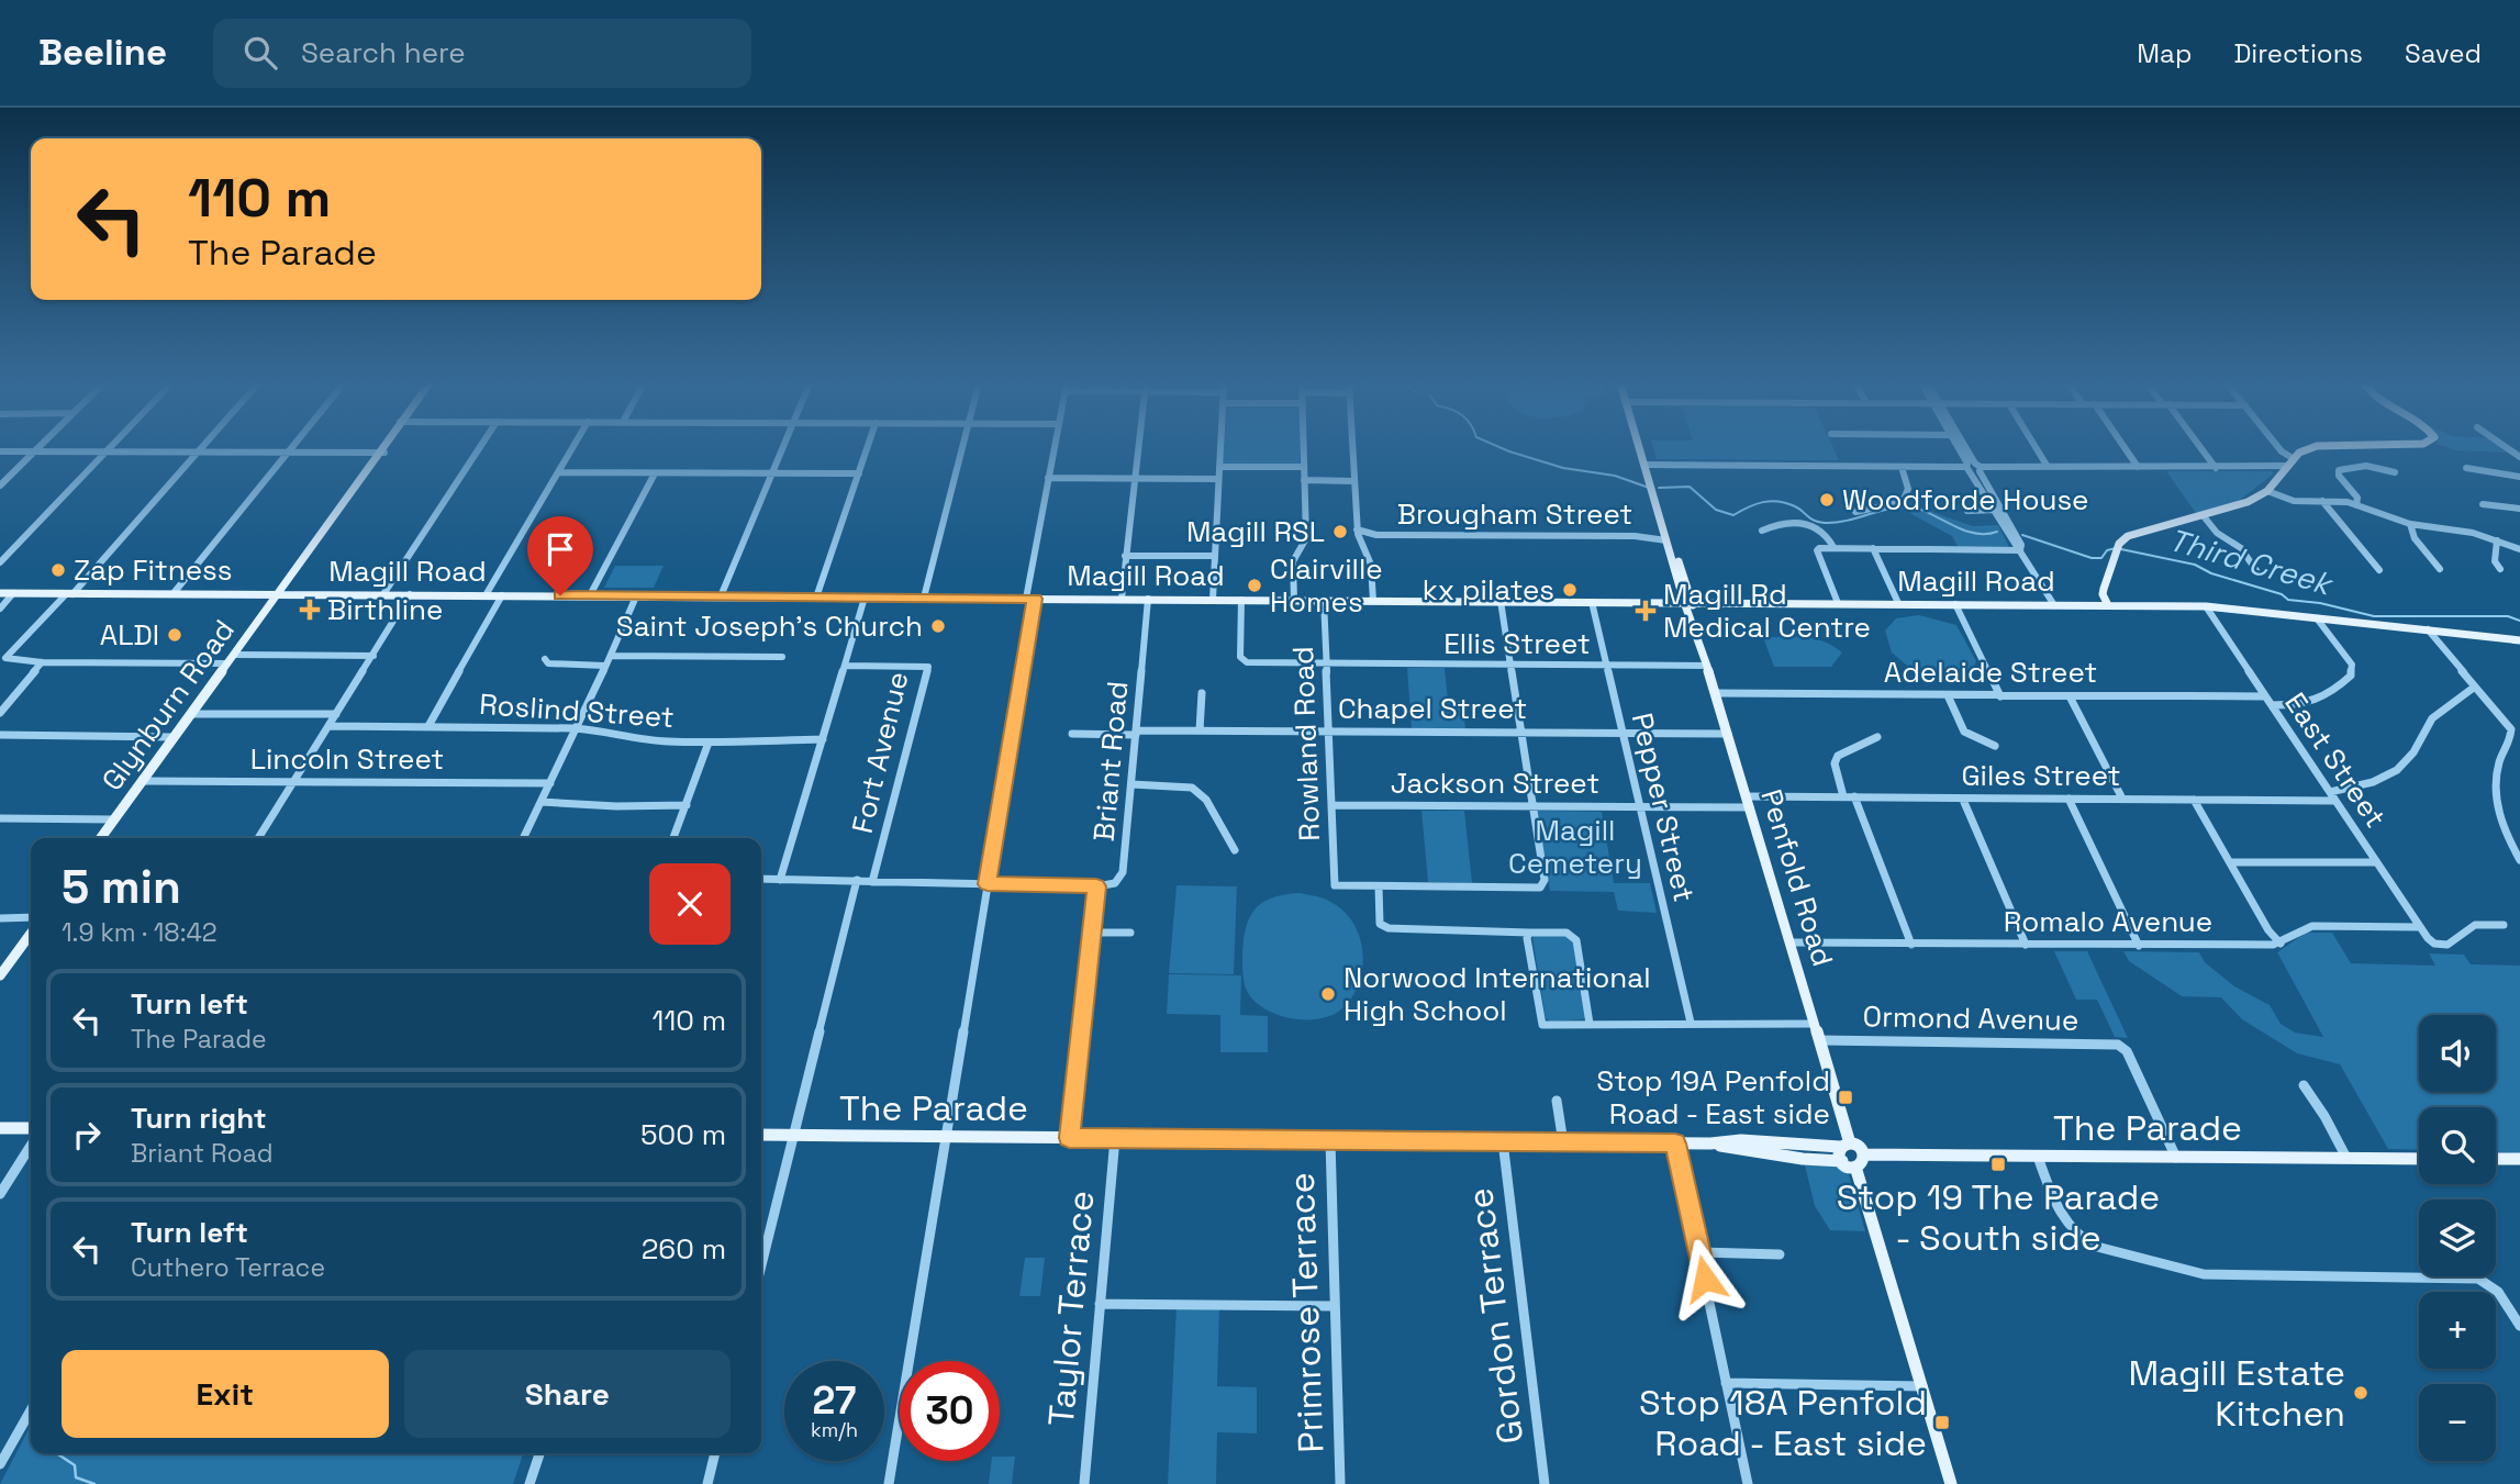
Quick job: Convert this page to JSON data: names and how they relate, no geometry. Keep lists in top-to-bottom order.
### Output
{
  "streets": {
    "main road": [
      "Magill Road",
      "Glynburn Road",
      "Penfold Road",
      "The Parade"
    ],
    "street": [
      "Brougham Street",
      "Ellis Street",
      "Adelaide Street",
      "Chapel Street",
      "Roslind Street",
      "Rowland Road",
      "Fort Avenue",
      "Lincoln Street",
      "East Street",
      "Briant Road",
      "Giles Street",
      "Jackson Street",
      "Pepper Street",
      "Romalo Avenue",
      "Ormond Avenue",
      "Taylor Terrace",
      "Primrose Terrace",
      "Gordon Terrace"
    ]
  },
  "crossings": [
    ["Magill Road", "Ellis Street"],
    ["Magill Road", "Glynburn Road"],
    ["Magill Road", "Rowland Road"],
    ["Magill Road", "Briant Road"],
    ["Magill Road", "Pepper Street"],
    ["Magill Road", "Penfold Road"],
    ["Ellis Street", "Rowland Road"],
    ["Ellis Street", "Pepper Street"],
    ["Ellis Street", "Penfold Road"],
    ["Adelaide Street", "East Street"],
    ["Adelaide Street", "Penfold Road"],
    ["Glynburn Road", "Lincoln Street"],
    ["Chapel Street", "Rowland Road"],
    ["Chapel Street", "Briant Road"],
    ["Chapel Street", "Pepper Street"],
    ["Chapel Street", "Penfold Road"],
    ["Rowland Road", "Jackson Street"],
    ["East Street", "Giles Street"],
    ["East Street", "Romalo Avenue"],
    ["Giles Street", "Jackson Street"],
    ["Giles Street", "Penfold Road"],
    ["Jackson Street", "Pepper Street"],
    ["Jackson Street", "Penfold Road"],
    ["Penfold Road", "Romalo Avenue"],
    ["Penfold Road", "Ormond Avenue"],
    ["Penfold Road", "The Parade"],
    ["Ormond Avenue", "The Parade"],
    ["The Parade", "Taylor Terrace"],
    ["The Parade", "Primrose Terrace"],
    ["The Parade", "Gordon Terrace"]
  ],
  "water": ["Third Creek"],
  "parks": ["Magill Cemetery"],
  "places": {
    "other": [
      "Woodforde House",
      "Magill RSL",
      "Zap Fitness",
      "Clairville Homes",
      "kx pilates",
      "Saint Joseph's Church",
      "ALDI",
      "Norwood International High School",
      "Magill Estate Kitchen"
    ],
    "health": ["Birthline", "Magill Rd Medical Centre"],
    "transit": ["Stop 19A Penfold Road - East side", "Stop 19 The Parade - South side", "Stop 18A Penfold Road - East side"]
  },
  "page": {
    "header": "Beeline",
    "search": "Search here",
    "nav": ["Map", "Directions", "Saved"],
    "turn": ["110 m", "The Parade"],
    "heading": ["5 min", "1.9 km · 18:42"],
    "list": [
      {
        "name": "Turn left",
        "note": "The Parade",
        "value": "110 m"
      },
      {
        "name": "Turn right",
        "note": "Briant Road",
        "value": "500 m"
      },
      {
        "name": "Turn left",
        "note": "Cuthero Terrace",
        "value": "260 m"
      }
    ],
    "map_buttons": ["+", "−"],
    "buttons": ["Exit", "Share"],
    "speed": "27 km/h",
    "limit": "30"
  }
}
